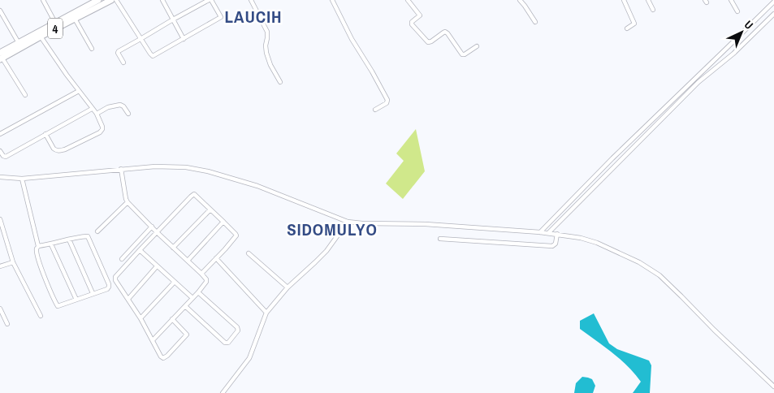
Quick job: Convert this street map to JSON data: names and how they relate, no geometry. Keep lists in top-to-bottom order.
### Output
{
  "streets": {
    "highway": ["4"]
  },
  "districts": ["LAUCIH", "SIDOMULYO"],
  "north": "top right"
}
